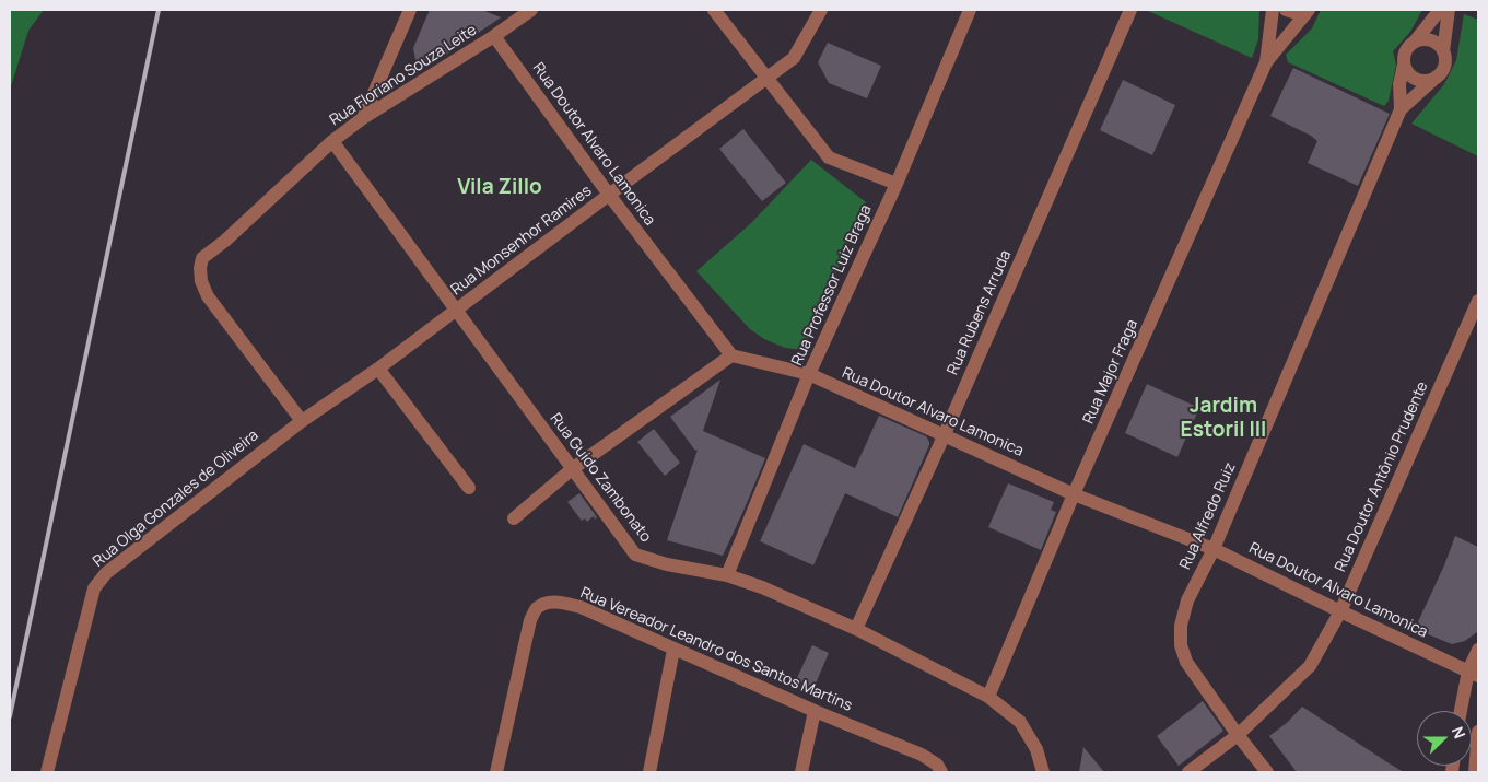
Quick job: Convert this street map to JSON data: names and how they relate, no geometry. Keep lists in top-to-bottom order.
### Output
{
  "streets": {
    "street": [
      "Rua Floriano Souza Leite",
      "Rua Doutor Alvaro Lamonica",
      "Rua Monsenhor Ramires",
      "Rua Professor Luiz Braga",
      "Rua Rubens Arruda",
      "Rua Major Fraga",
      "Rua Doutor Antônio Prudente",
      "Rua Guido Zambonato",
      "Rua Olga Gonzales de Oliveira",
      "Rua Alfredo Ruiz",
      "Rua Vereador Leandro dos Santos Martins"
    ]
  },
  "crossings": [
    ["Rua Floriano Souza Leite", "Rua Doutor Alvaro Lamonica"],
    ["Rua Floriano Souza Leite", "Rua Monsenhor Ramires"],
    ["Rua Floriano Souza Leite", "Rua Guido Zambonato"],
    ["Rua Floriano Souza Leite", "Rua Olga Gonzales de Oliveira"],
    ["Rua Doutor Alvaro Lamonica", "Rua Monsenhor Ramires"],
    ["Rua Doutor Alvaro Lamonica", "Rua Professor Luiz Braga"],
    ["Rua Doutor Alvaro Lamonica", "Rua Rubens Arruda"],
    ["Rua Doutor Alvaro Lamonica", "Rua Major Fraga"],
    ["Rua Doutor Alvaro Lamonica", "Rua Doutor Antônio Prudente"],
    ["Rua Doutor Alvaro Lamonica", "Rua Alfredo Ruiz"],
    ["Rua Monsenhor Ramires", "Rua Guido Zambonato"],
    ["Rua Monsenhor Ramires", "Rua Olga Gonzales de Oliveira"],
    ["Rua Professor Luiz Braga", "Rua Guido Zambonato"],
    ["Rua Rubens Arruda", "Rua Guido Zambonato"],
    ["Rua Major Fraga", "Rua Guido Zambonato"],
    ["Rua Doutor Antônio Prudente", "Rua Alfredo Ruiz"]
  ],
  "districts": ["Vila Zillo", "Jardim Estoril III"],
  "north": "right"
}
